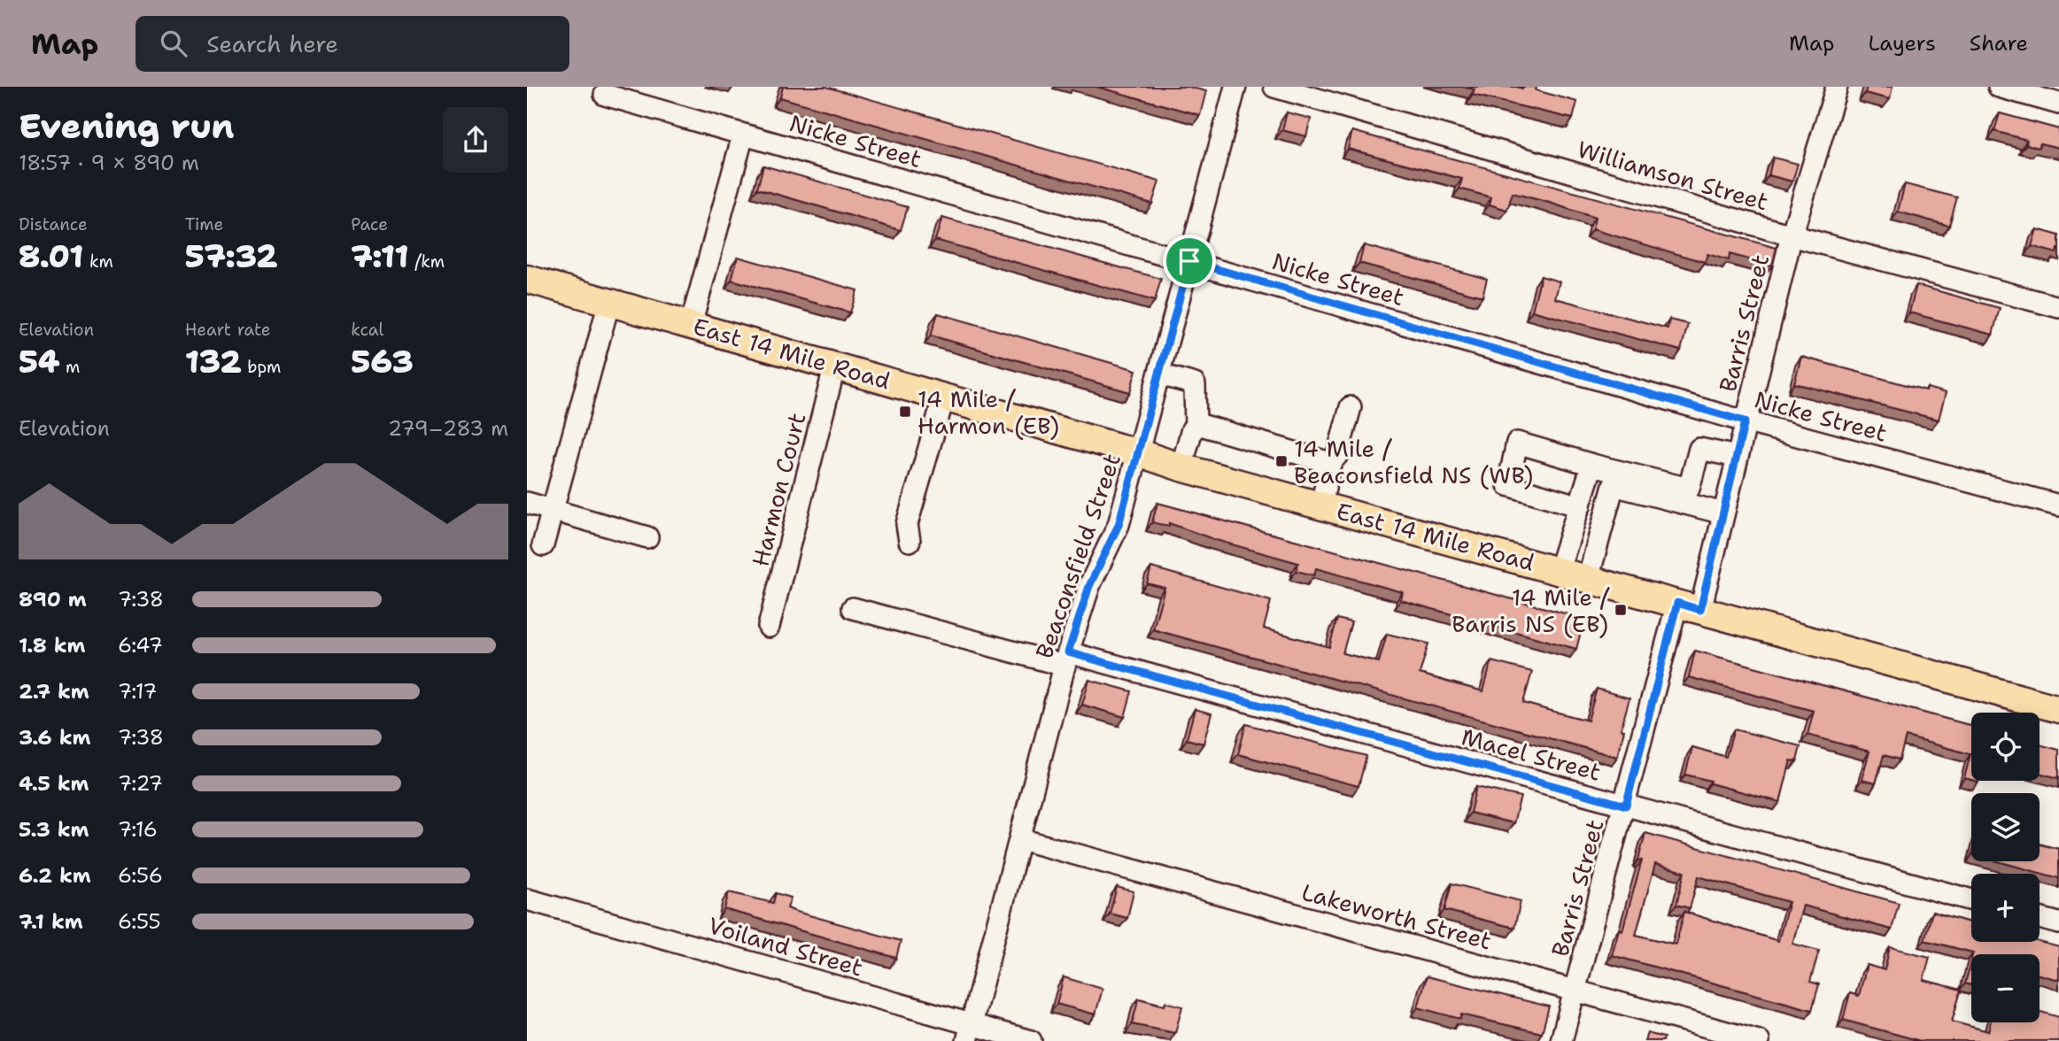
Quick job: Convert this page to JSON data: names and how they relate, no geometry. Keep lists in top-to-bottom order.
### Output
{
  "streets": {
    "main road": ["East 14 Mile Road"],
    "street": [
      "Nicke Street",
      "Williamson Street",
      "Barris Street",
      "Harmon Court",
      "Beaconsfield Street",
      "Macel Street",
      "Lakeworth Street",
      "Voiland Street"
    ]
  },
  "crossings": [
    ["Nicke Street", "Barris Street"],
    ["Nicke Street", "Beaconsfield Street"],
    ["Williamson Street", "Barris Street"],
    ["Barris Street", "East 14 Mile Road"],
    ["Barris Street", "Macel Street"],
    ["Barris Street", "Lakeworth Street"],
    ["East 14 Mile Road", "Harmon Court"],
    ["East 14 Mile Road", "Beaconsfield Street"],
    ["Beaconsfield Street", "Macel Street"],
    ["Beaconsfield Street", "Lakeworth Street"],
    ["Beaconsfield Street", "Voiland Street"]
  ],
  "places": {
    "transit": ["14 Mile / Harmon (EB)", "14 Mile / Beaconsfield NS (WB)", "14 Mile / Barris NS (EB)"]
  },
  "page": {
    "header": "Map",
    "search": "Search here",
    "nav": ["Map", "Layers", "Share"],
    "heading": ["Evening run", "18:57 · 9 × 890 m"],
    "stats": [
      ["Distance", "8.01 km"],
      ["Time", "57:32"],
      ["Pace", "7:11 /km"],
      ["Elevation", "54 m"],
      ["Heart rate", "132 bpm"],
      ["kcal", "563"]
    ],
    "chart": ["Elevation", "279–283 m"],
    "list": [
      {
        "name": "890 m",
        "note": "7:38"
      },
      {
        "name": "1.8 km",
        "note": "6:47"
      },
      {
        "name": "2.7 km",
        "note": "7:17"
      },
      {
        "name": "3.6 km",
        "note": "7:38"
      },
      {
        "name": "4.5 km",
        "note": "7:27"
      },
      {
        "name": "5.3 km",
        "note": "7:16"
      },
      {
        "name": "6.2 km",
        "note": "6:56"
      },
      {
        "name": "7.1 km",
        "note": "6:55"
      }
    ],
    "map_buttons": ["+", "−"]
  }
}
